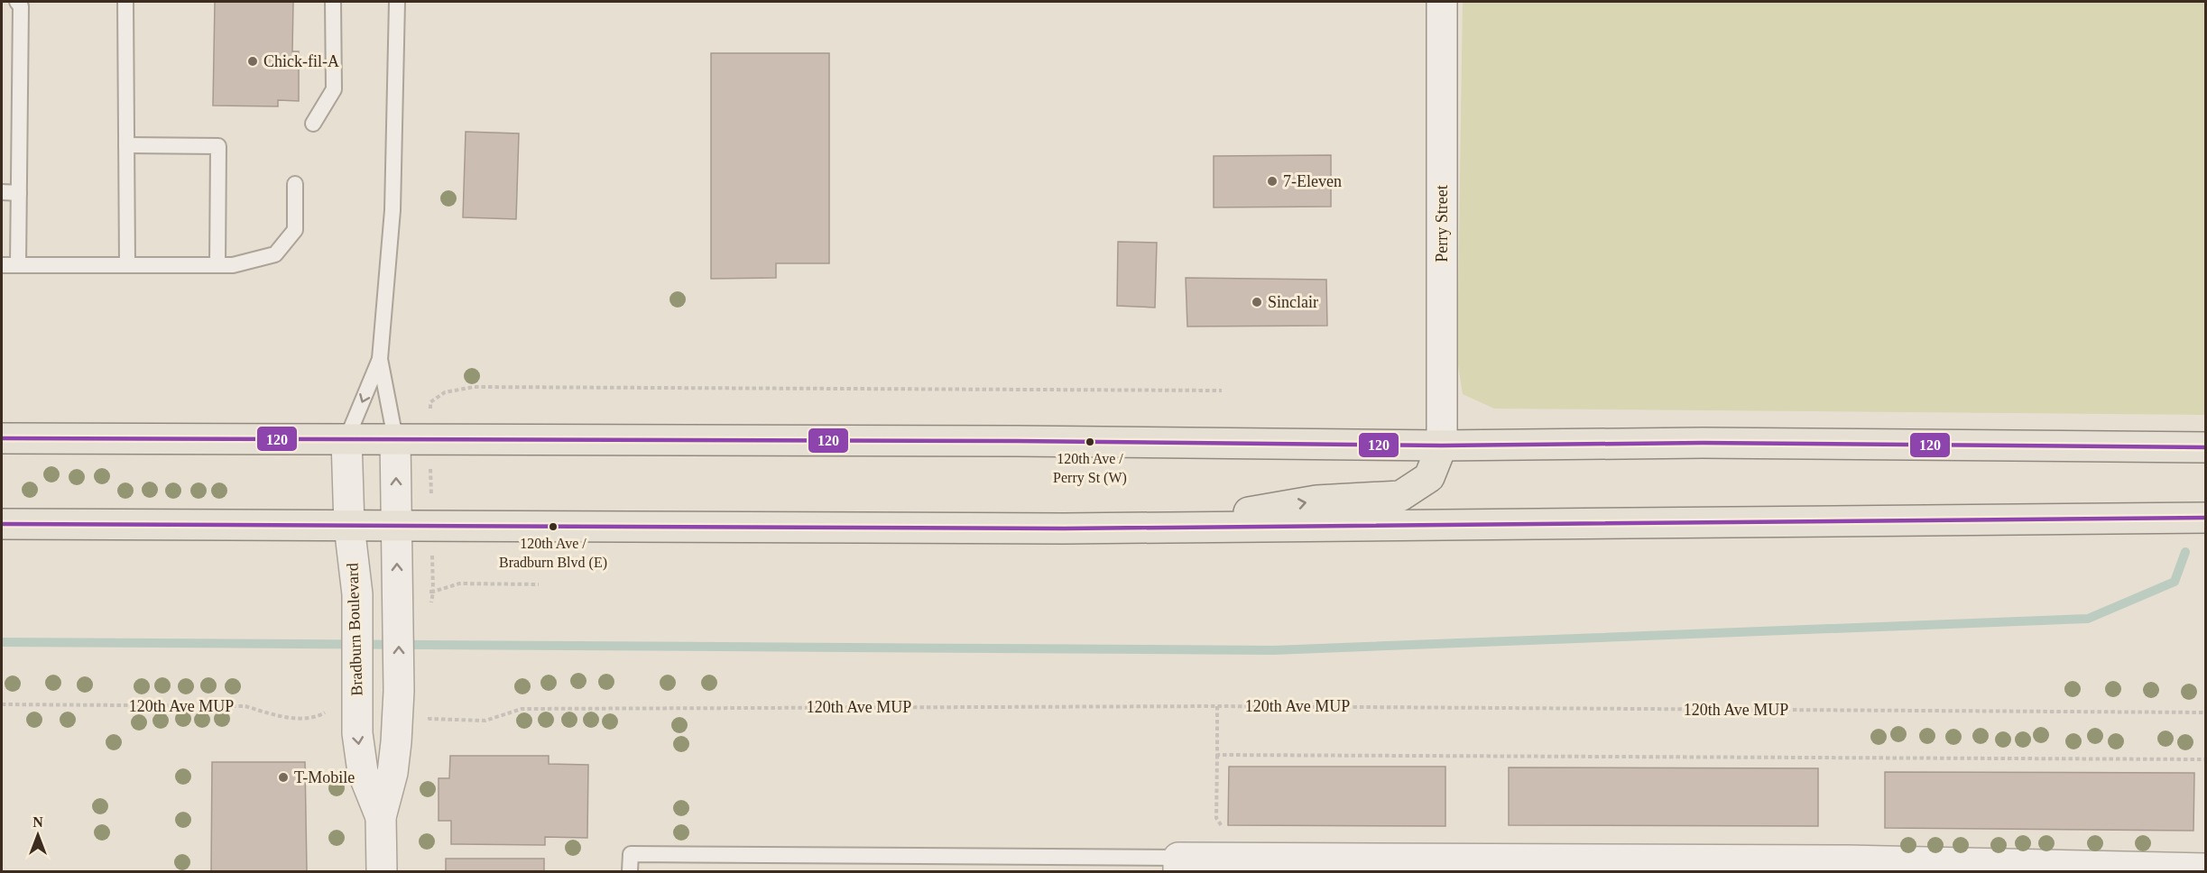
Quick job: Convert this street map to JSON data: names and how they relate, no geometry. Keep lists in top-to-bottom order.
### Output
{
  "streets": {
    "street": ["Perry Street", "Bradburn Boulevard"],
    "path": ["120th Ave MUP"]
  },
  "places": [
    "Chick-fil-A",
    "7-Eleven",
    "Sinclair",
    "120th Ave / Perry St (W)",
    "120th Ave / Bradburn Blvd (E)",
    "T-Mobile"
  ],
  "lines": ["transit line 120"],
  "north": "top"
}
